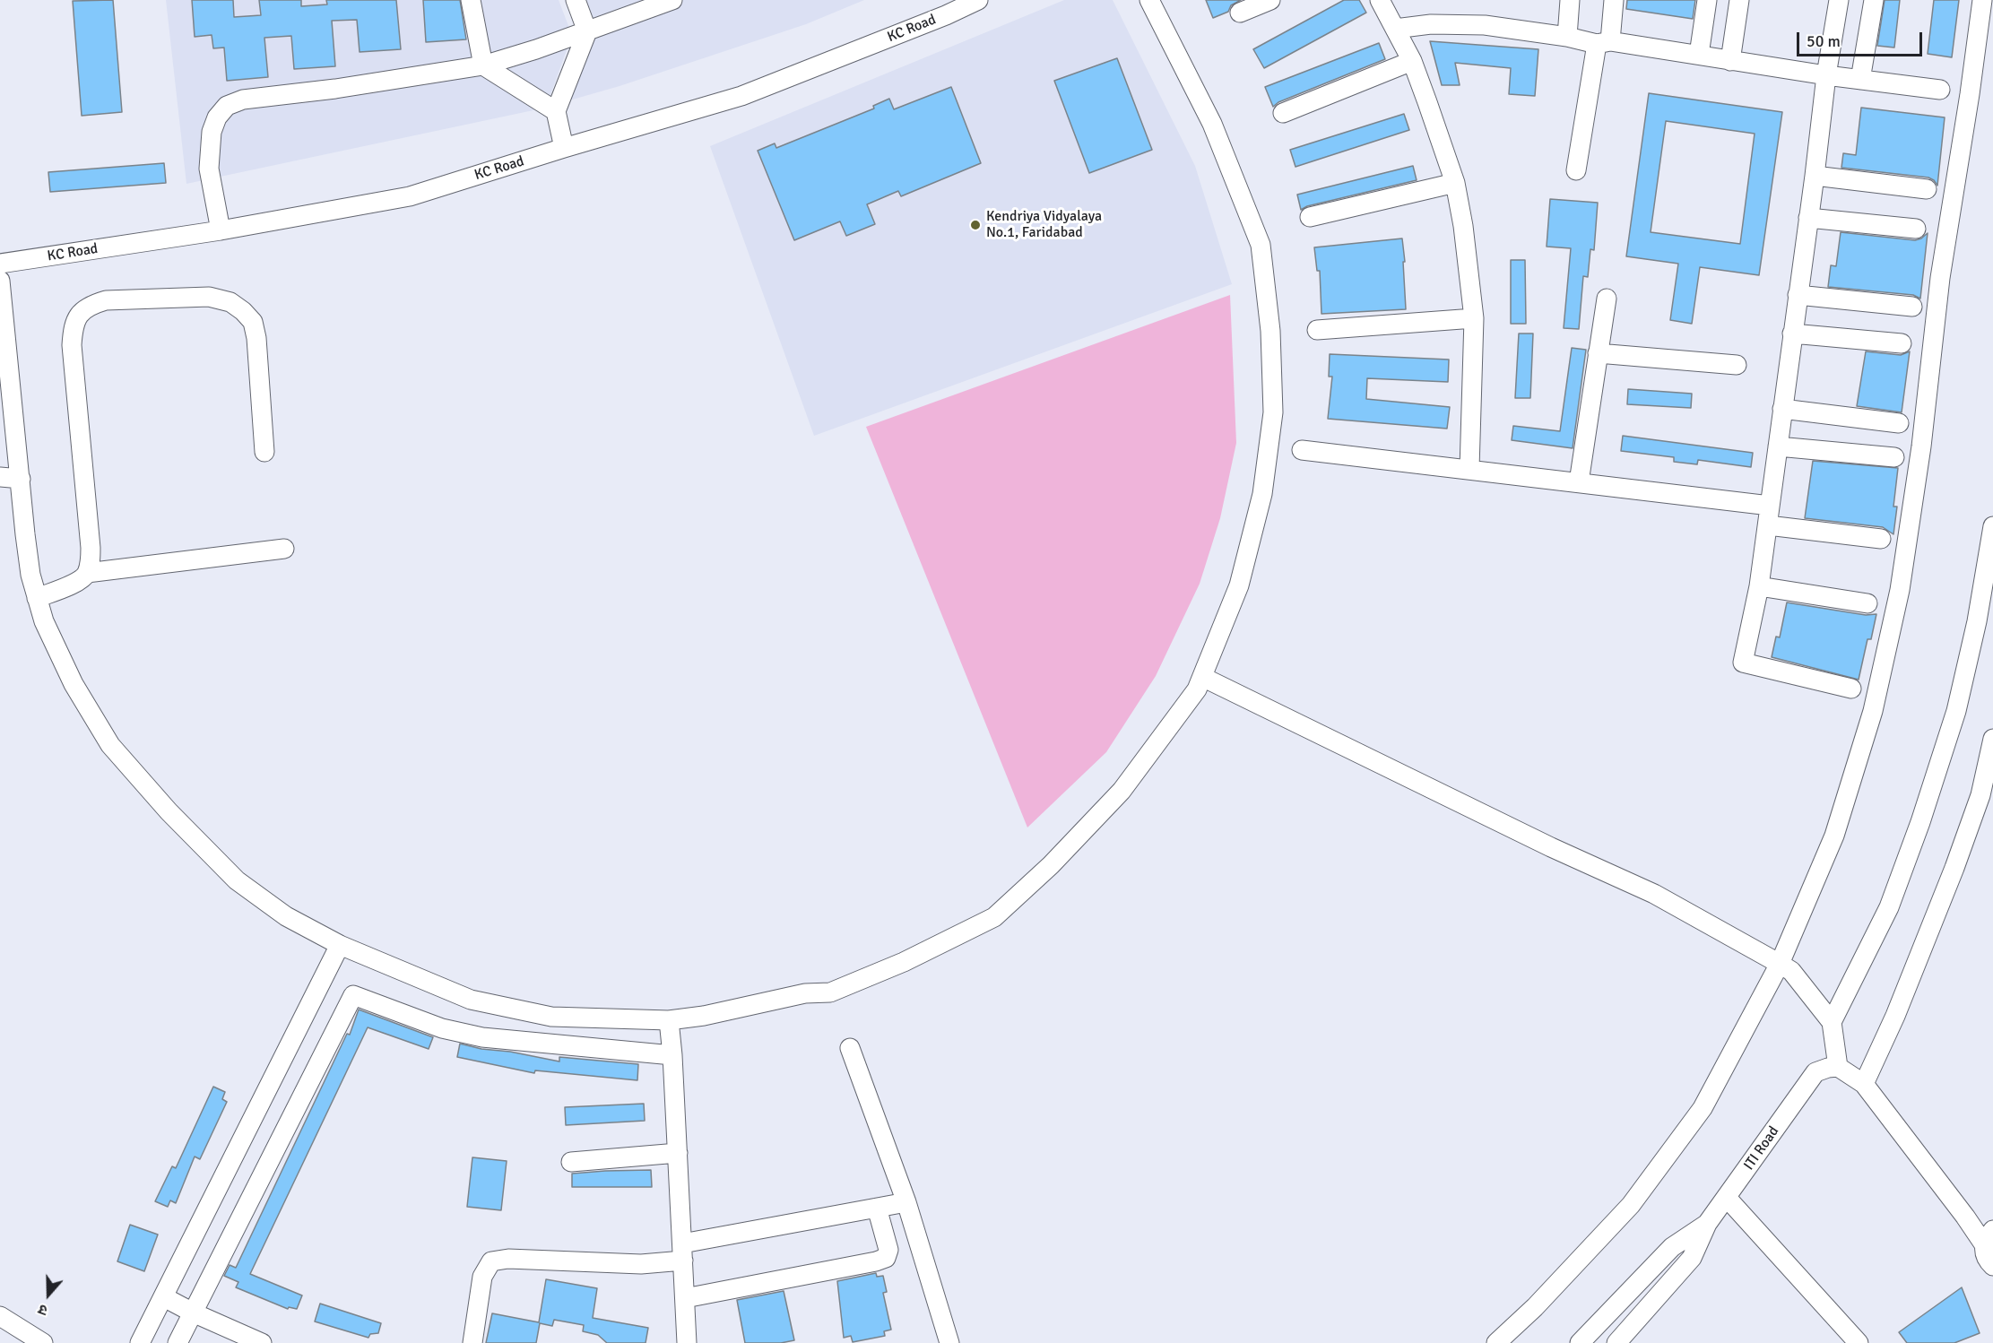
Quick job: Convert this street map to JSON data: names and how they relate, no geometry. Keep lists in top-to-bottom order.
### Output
{
  "streets": {
    "street": ["KC Road", "ITI Road"]
  },
  "places": ["Kendriya Vidyalaya No.1, Faridabad"],
  "scale_bar": "50 m",
  "north": "bottom"
}
